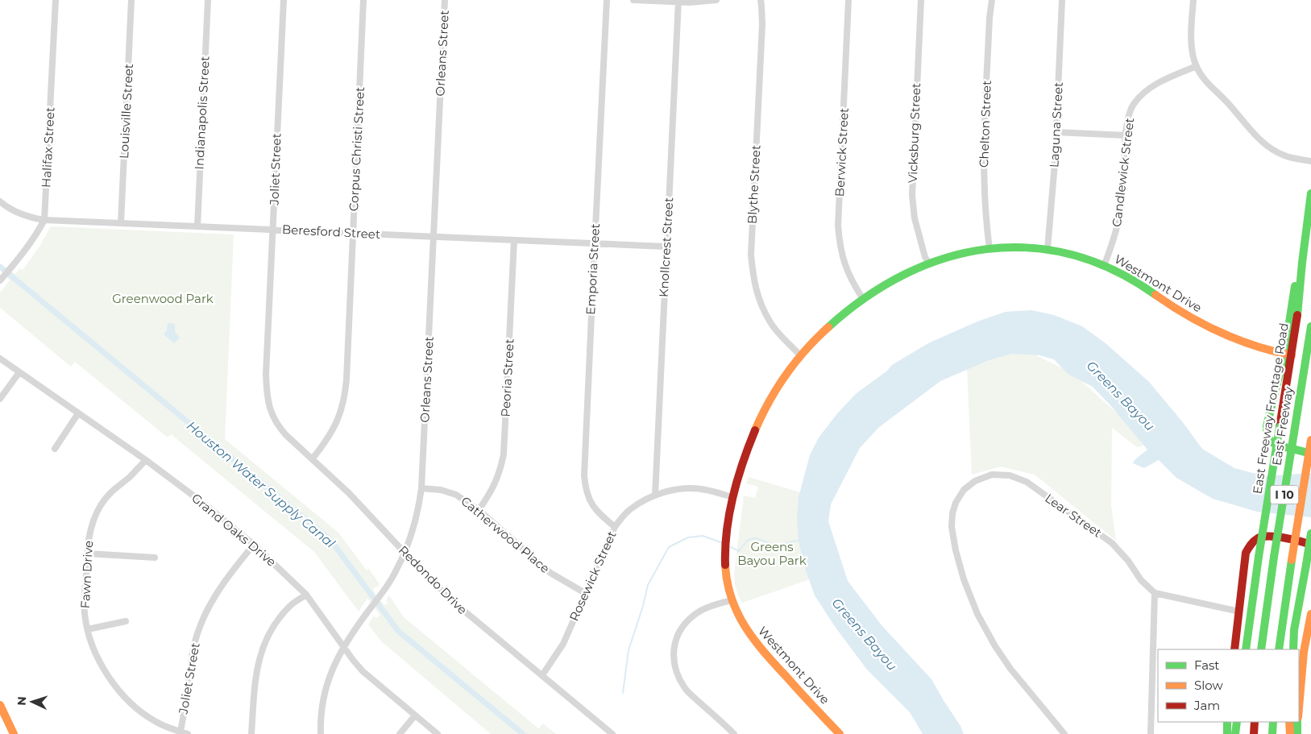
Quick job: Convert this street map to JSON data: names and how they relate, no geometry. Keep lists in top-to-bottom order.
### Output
{
  "streets": {
    "main road": [
      "Westmont Drive",
      "East Freeway Frontage Road",
      "East Freeway",
      "I 10"
    ],
    "street": [
      "Orleans Street",
      "Louisville Street",
      "Indianapolis Street",
      "Chelton Street",
      "Laguna Street",
      "Vicksburg Street",
      "Halifax Street",
      "Corpus Christi Street",
      "Berwick Street",
      "Joliet Street",
      "Candlewick Street",
      "Blythe Street",
      "Beresford Street",
      "Knollcrest Street",
      "Emporia Street",
      "Peoria Street",
      "Lear Street",
      "Grand Oaks Drive",
      "Catherwood Place",
      "Fawn Drive",
      "Rosewick Street",
      "Redondo Drive"
    ]
  },
  "crossings": [
    ["Orleans Street", "Beresford Street"],
    ["Orleans Street", "Grand Oaks Drive"],
    ["Orleans Street", "Catherwood Place"],
    ["Orleans Street", "Redondo Drive"],
    ["Louisville Street", "Beresford Street"],
    ["Indianapolis Street", "Beresford Street"],
    ["Chelton Street", "Westmont Drive"],
    ["Laguna Street", "Westmont Drive"],
    ["Vicksburg Street", "Westmont Drive"],
    ["Halifax Street", "Beresford Street"],
    ["Corpus Christi Street", "Beresford Street"],
    ["Corpus Christi Street", "Redondo Drive"],
    ["Berwick Street", "Westmont Drive"],
    ["Joliet Street", "Beresford Street"],
    ["Joliet Street", "Grand Oaks Drive"],
    ["Joliet Street", "Fawn Drive"],
    ["Joliet Street", "Redondo Drive"],
    ["Candlewick Street", "Westmont Drive"],
    ["Blythe Street", "Westmont Drive"],
    ["Beresford Street", "Knollcrest Street"],
    ["Beresford Street", "Emporia Street"],
    ["Beresford Street", "Peoria Street"],
    ["Knollcrest Street", "Rosewick Street"],
    ["Emporia Street", "Rosewick Street"],
    ["Westmont Drive", "East Freeway Frontage Road"],
    ["Westmont Drive", "Rosewick Street"],
    ["Peoria Street", "Catherwood Place"],
    ["Grand Oaks Drive", "Fawn Drive"],
    ["Catherwood Place", "Rosewick Street"],
    ["Rosewick Street", "Redondo Drive"]
  ],
  "water": ["Greens Bayou", "Houston Water Supply Canal"],
  "parks": ["Greenwood Park", "Greens Bayou Park"],
  "legend": ["Fast", "Slow", "Jam"],
  "north": "left"
}
